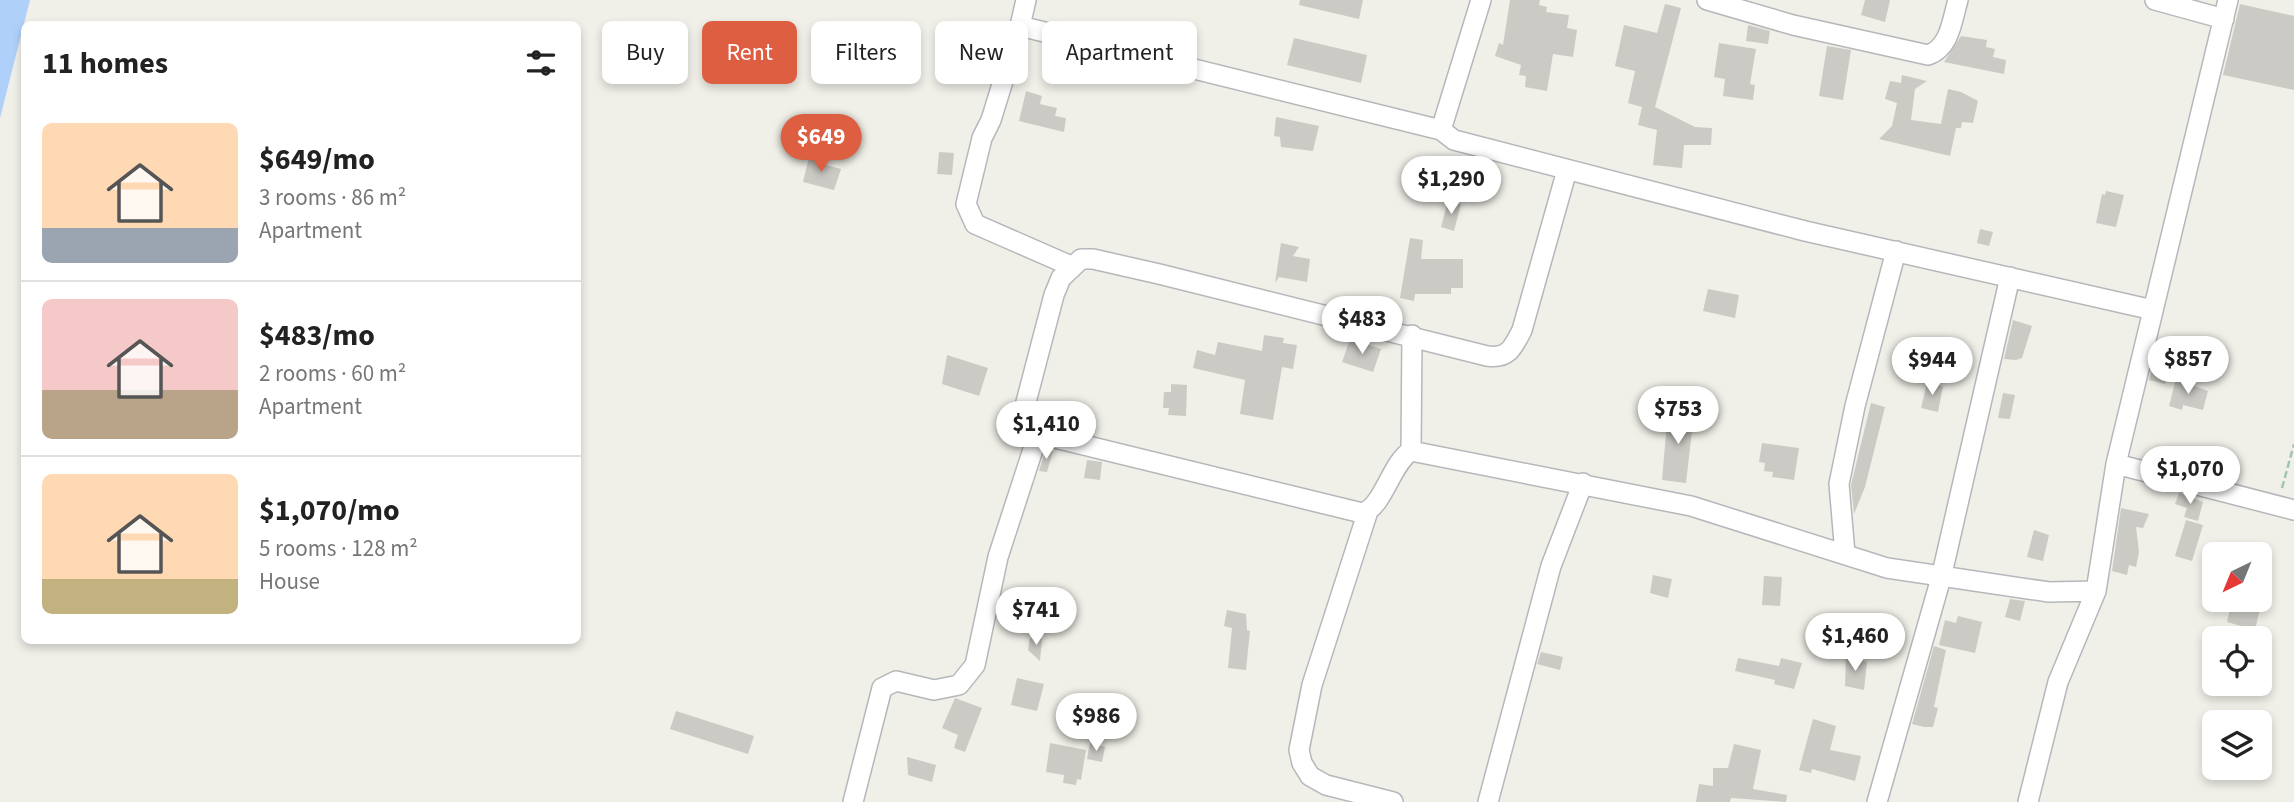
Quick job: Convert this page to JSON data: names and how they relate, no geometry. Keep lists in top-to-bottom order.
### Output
{
  "north": "bottom left",
  "page": {
    "chip": [
      "Buy",
      "Rent",
      "Filters",
      "New",
      "Apartment"
    ],
    "heading": "11 homes",
    "list": [
      {
        "name": "$649/mo",
        "note": "3 rooms · 86 m² · Apartment"
      },
      {
        "name": "$483/mo",
        "note": "2 rooms · 60 m² · Apartment"
      },
      {
        "name": "$1,070/mo",
        "note": "5 rooms · 128 m² · House"
      }
    ],
    "price": [
      "$649",
      "$1,290",
      "$483",
      "$857",
      "$944",
      "$753",
      "$1,410",
      "$1,070",
      "$741",
      "$1,460",
      "$986"
    ]
  }
}
